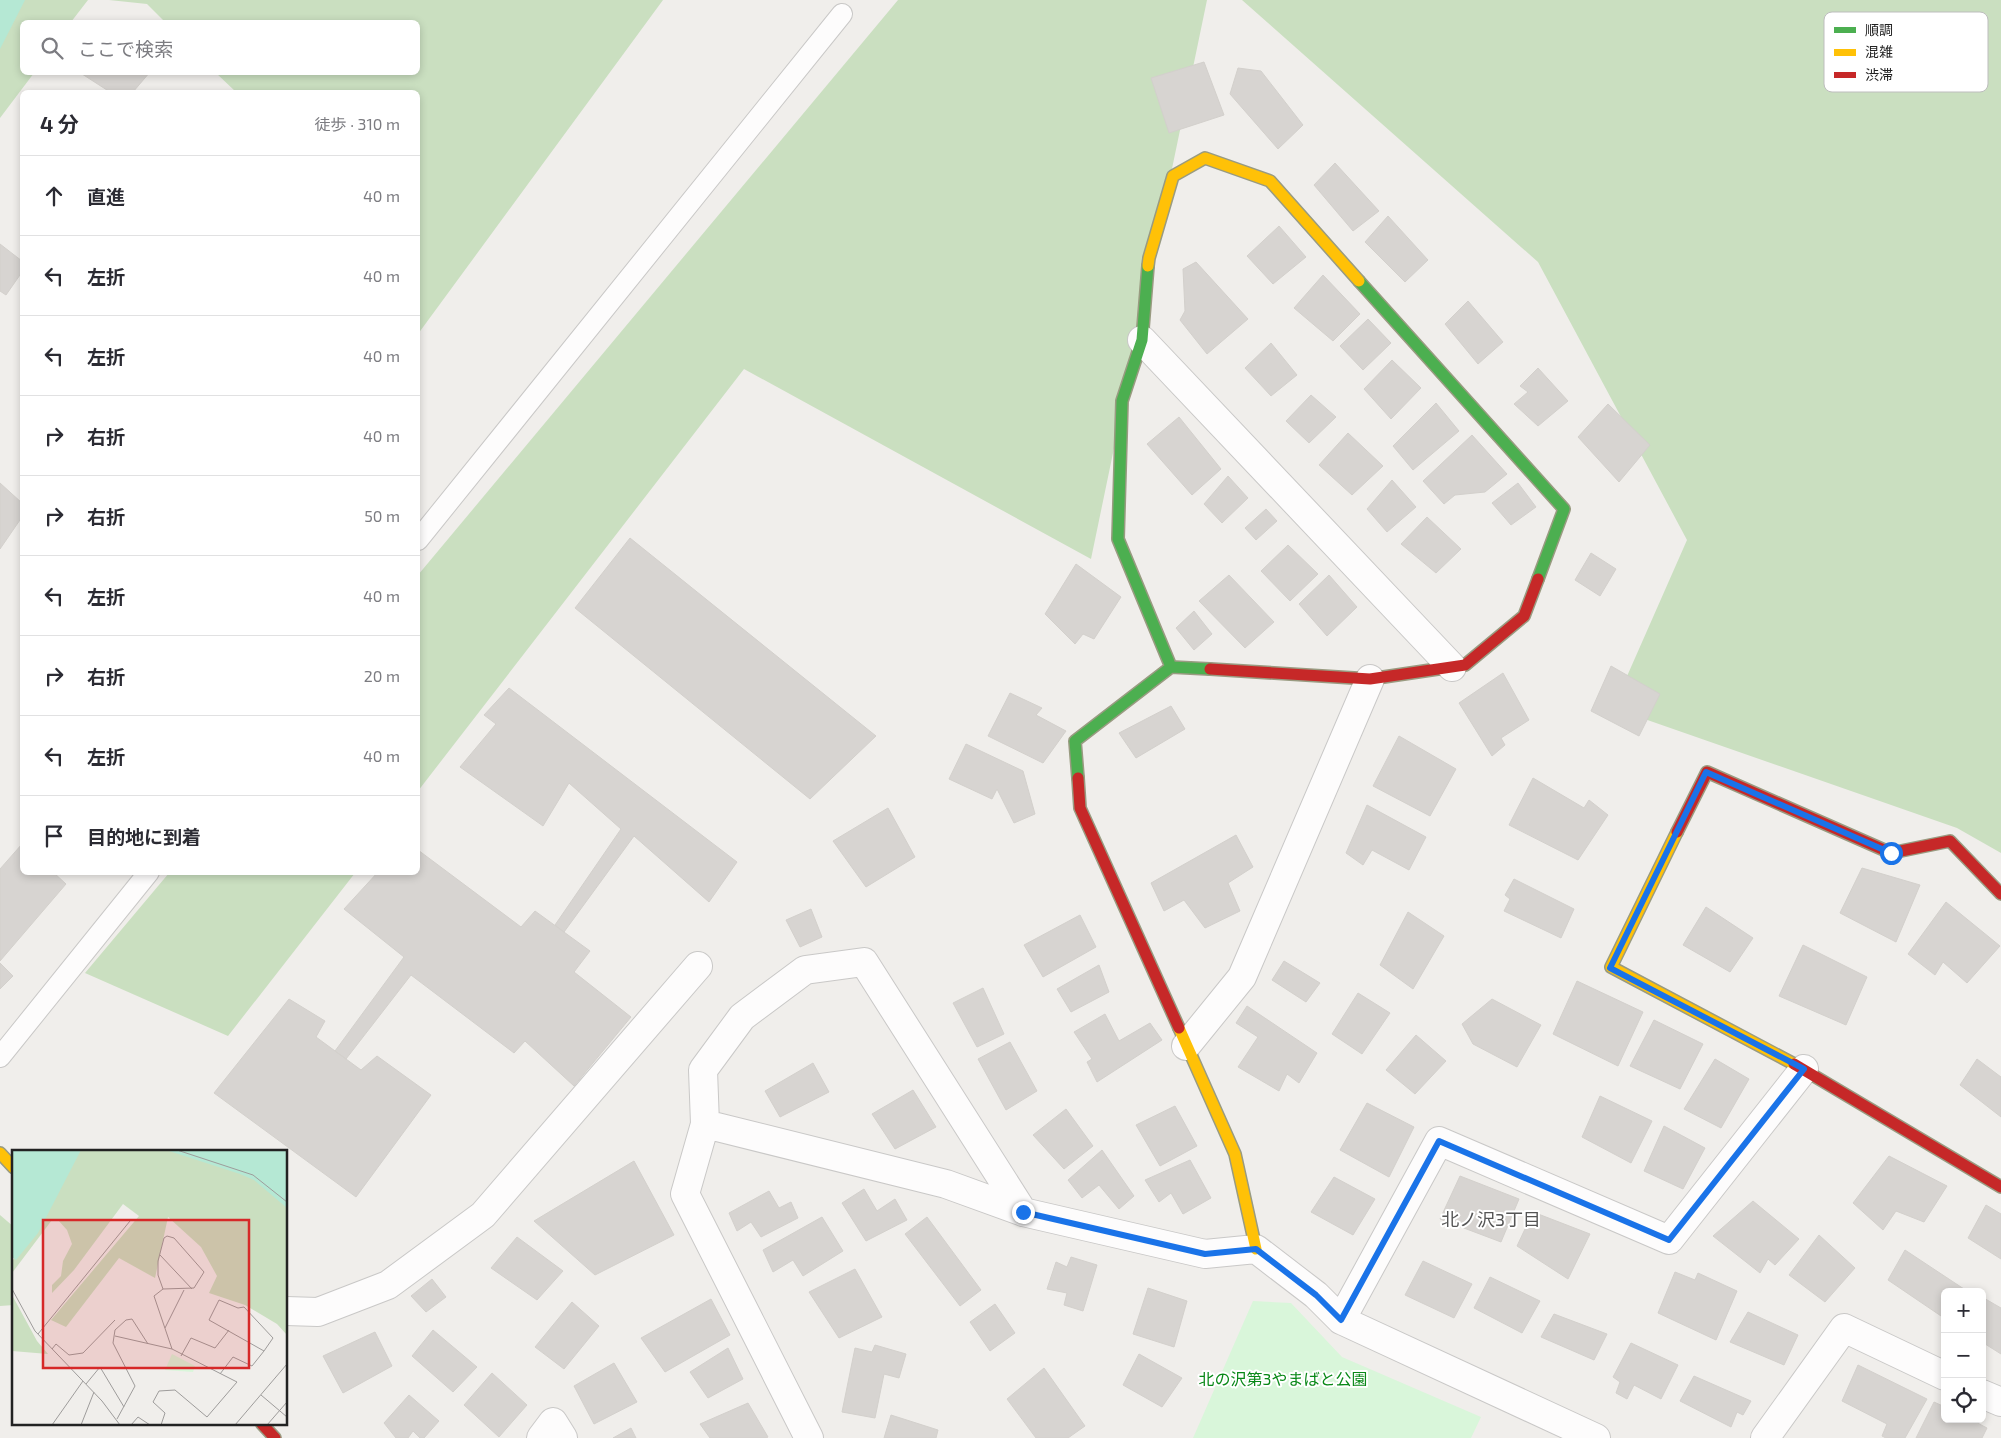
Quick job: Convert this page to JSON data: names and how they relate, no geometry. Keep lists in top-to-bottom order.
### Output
{
  "districts": ["北ノ沢3丁目"],
  "parks": ["北の沢第3やまばと公園"],
  "legend": ["順調", "混雑", "渋滞"],
  "page": {
    "search": "ここで検索",
    "heading": ["4 分", "徒歩 · 310 m"],
    "list": [
      ["直進", "40 m"],
      ["左折", "40 m"],
      ["左折", "40 m"],
      ["右折", "40 m"],
      ["右折", "50 m"],
      ["左折", "40 m"],
      ["右折", "20 m"],
      ["左折", "40 m"],
      "目的地に到着"
    ],
    "map_buttons": ["+", "−"]
  }
}
